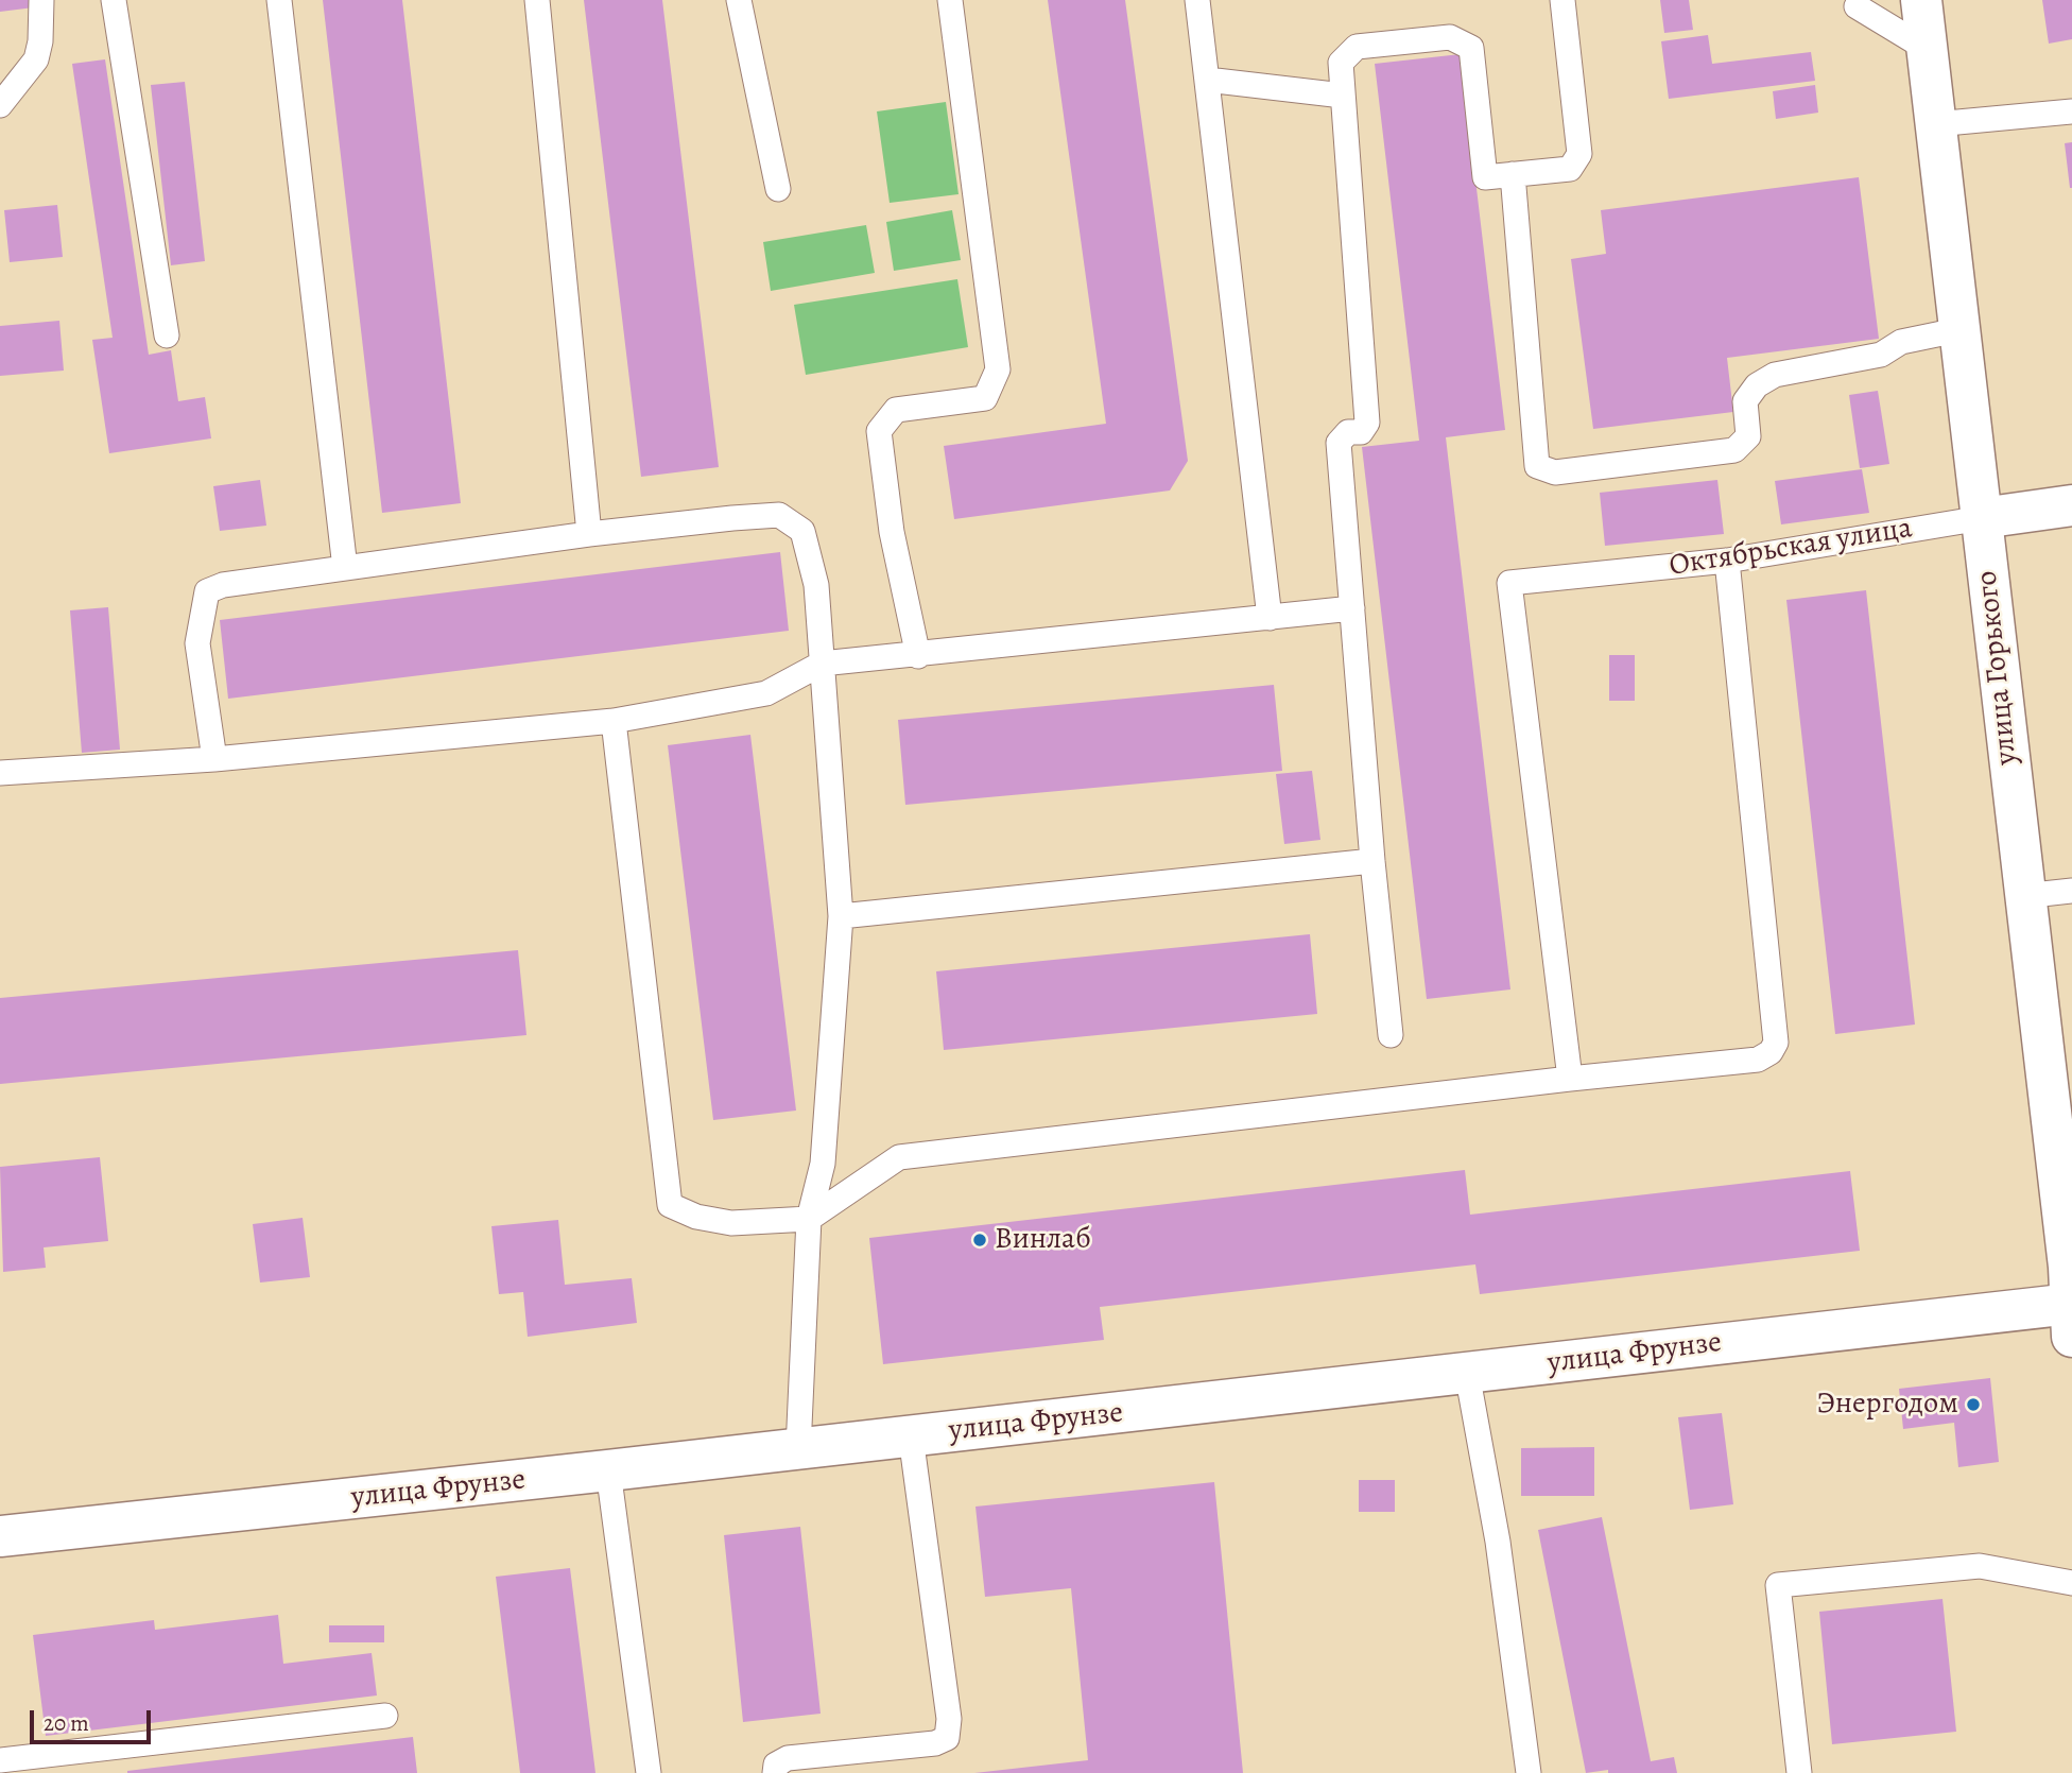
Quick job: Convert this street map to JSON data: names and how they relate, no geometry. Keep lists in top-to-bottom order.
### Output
{
  "streets": {
    "street": ["Октябрьская улица", "улица Горького", "улица Фрунзе"]
  },
  "crossings": [
    ["Октябрьская улица", "улица Горького"],
    ["улица Горького", "улица Фрунзе"]
  ],
  "places": ["Винлаб", "Энергодом"],
  "scale_bar": "20 m"
}
